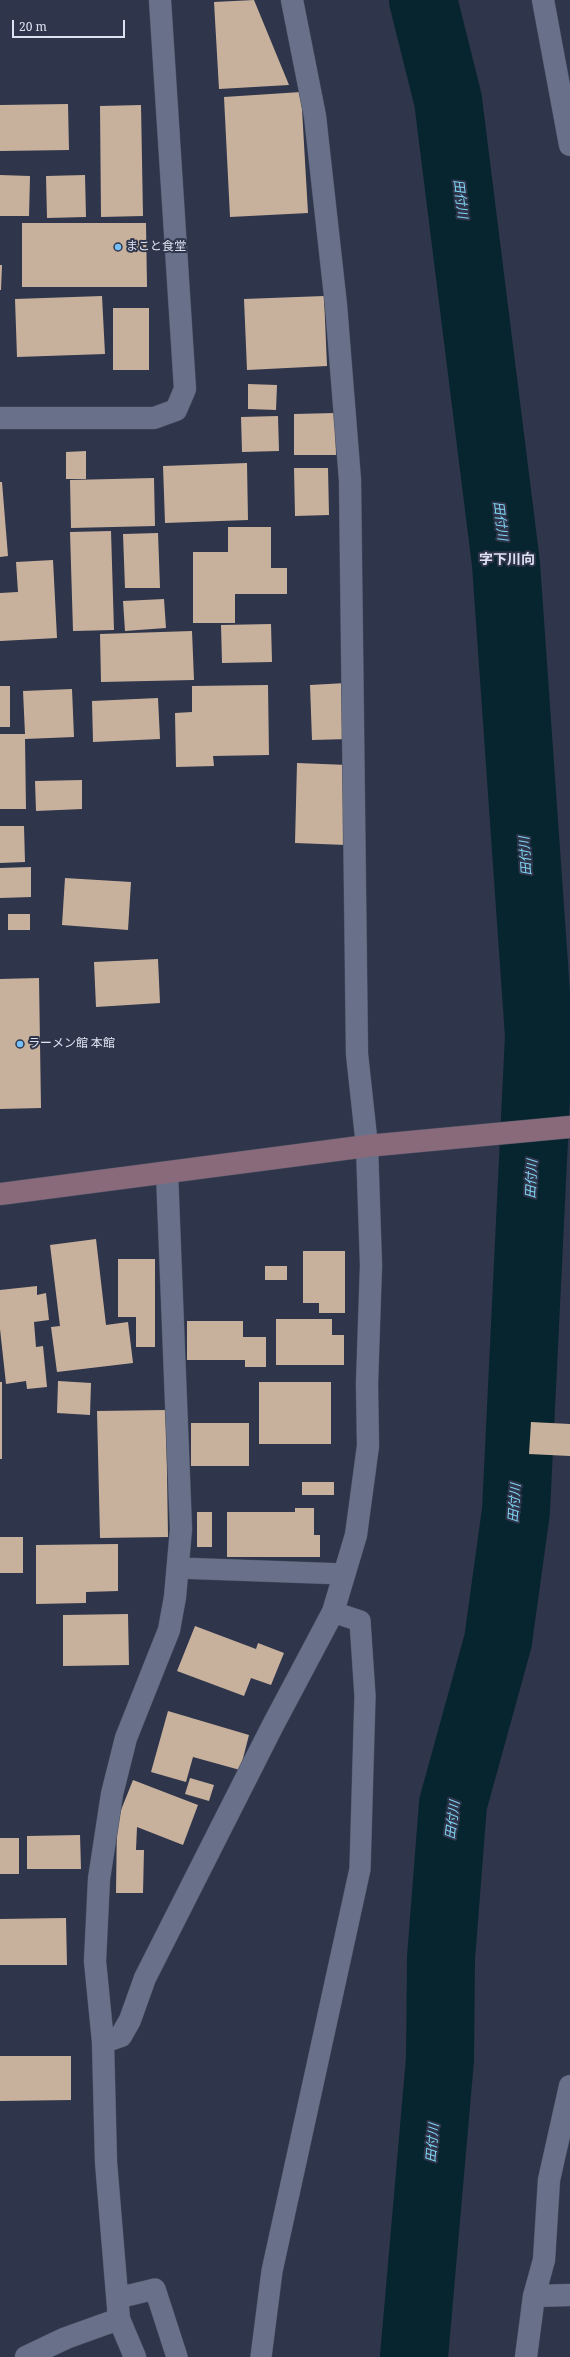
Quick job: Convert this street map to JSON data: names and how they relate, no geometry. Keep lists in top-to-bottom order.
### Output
{
  "districts": ["字下川向"],
  "water": ["田付川"],
  "places": ["まこと食堂", "ラーメン館 本館"],
  "scale_bar": "20 m"
}
